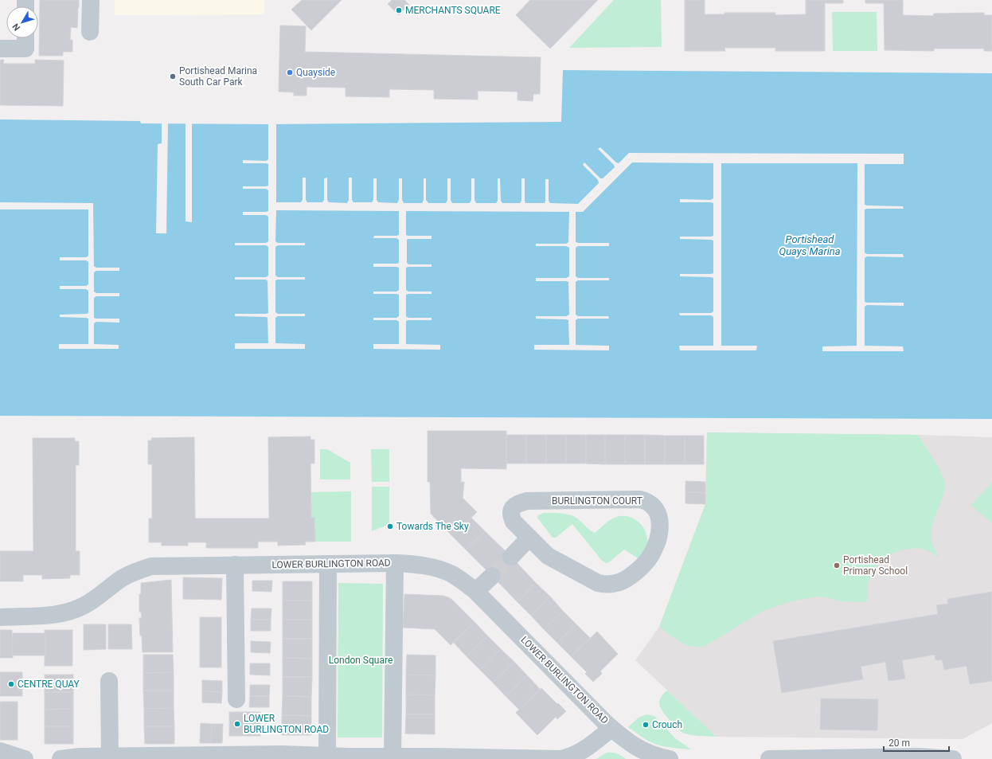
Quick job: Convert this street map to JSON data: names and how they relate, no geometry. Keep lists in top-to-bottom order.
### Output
{
  "streets": {
    "street": ["BURLINGTON COURT", "LOWER BURLINGTON ROAD"]
  },
  "water": ["Portishead Quays Marina"],
  "parks": ["London Square"],
  "places": [
    "MERCHANTS SQUARE",
    "Quayside",
    "Portishead Marina South Car Park",
    "Towards The Sky",
    "Portishead Primary School",
    "CENTRE QUAY",
    "LOWER BURLINGTON ROAD",
    "Crouch"
  ],
  "scale_bar": "20 m",
  "north": "bottom left"
}
